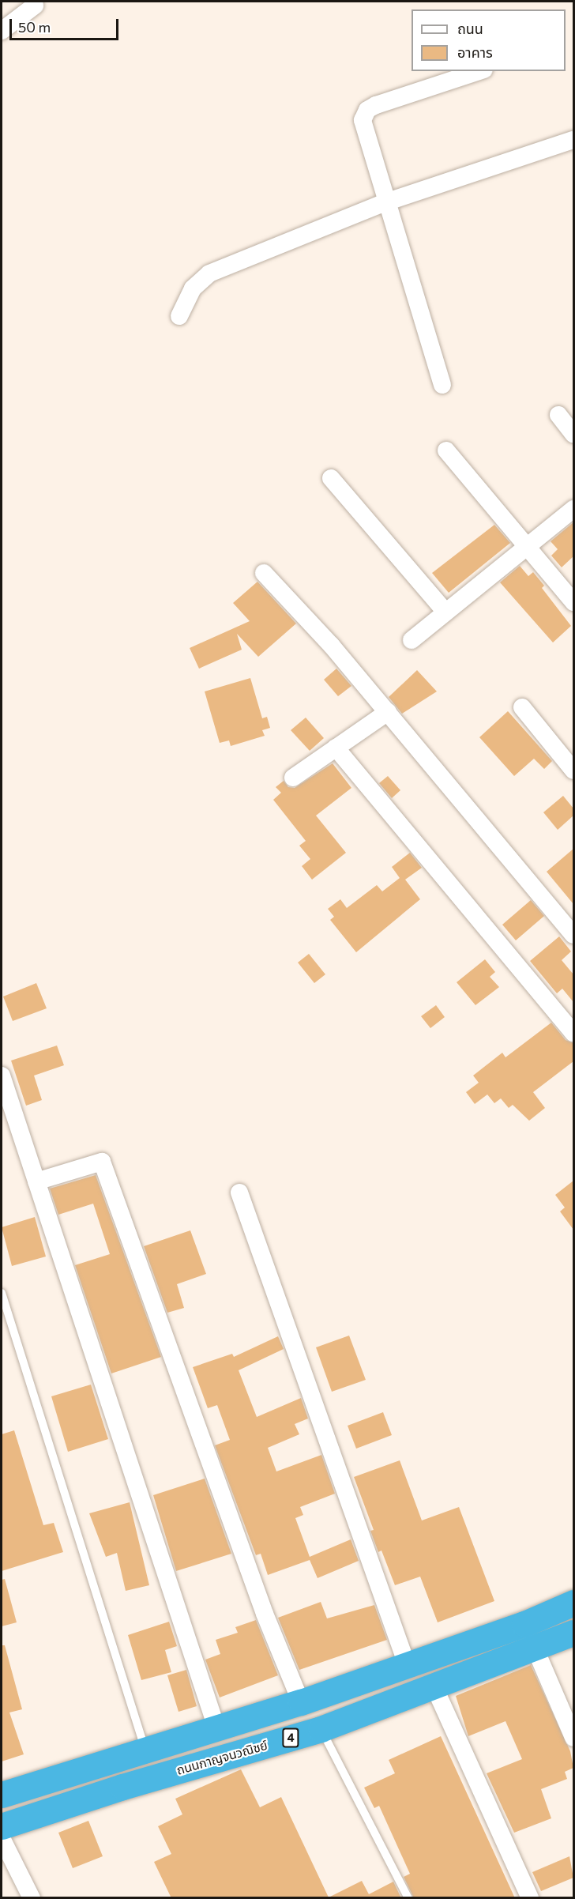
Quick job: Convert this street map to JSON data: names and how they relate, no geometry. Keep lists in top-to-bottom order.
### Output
{
  "streets": {
    "highway": ["4", "ถนนกาญจนวณิชย์"]
  },
  "legend": ["ถนน", "อาคาร"],
  "scale_bar": "50 m"
}
